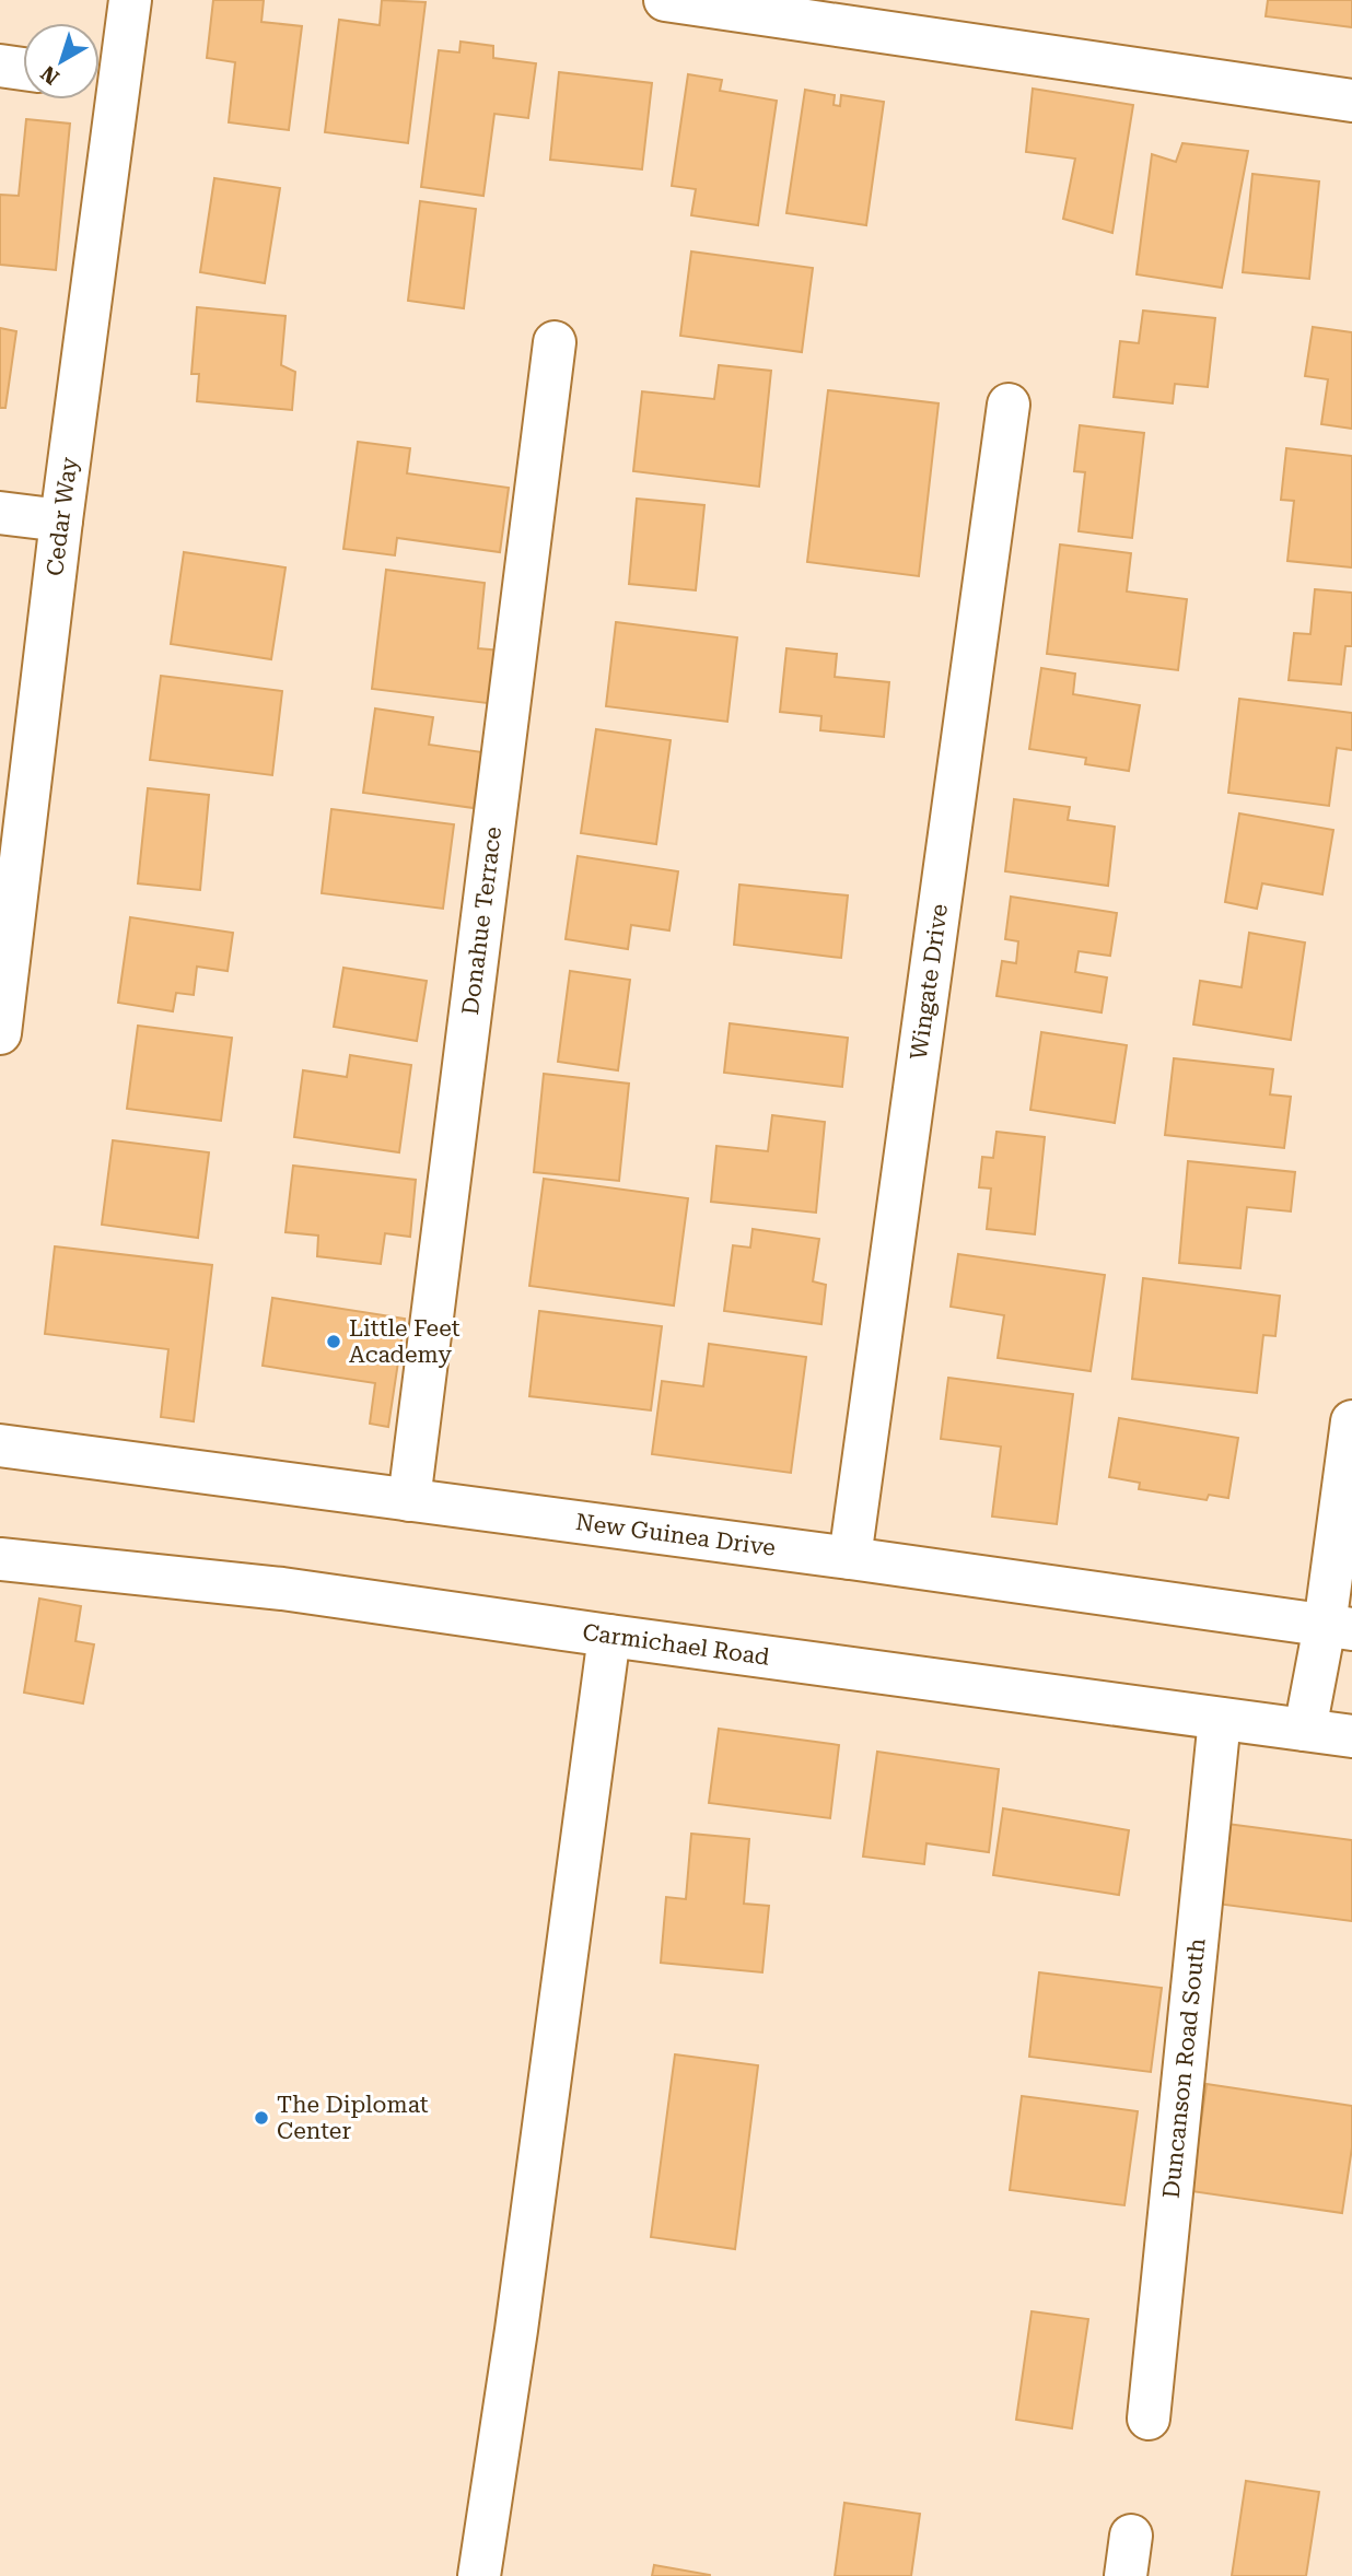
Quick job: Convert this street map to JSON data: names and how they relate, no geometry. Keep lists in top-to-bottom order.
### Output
{
  "streets": {
    "street": [
      "Cedar Way",
      "Donahue Terrace",
      "Wingate Drive",
      "New Guinea Drive",
      "Carmichael Road",
      "Duncanson Road South"
    ]
  },
  "crossings": [
    ["Donahue Terrace", "New Guinea Drive"],
    ["Wingate Drive", "New Guinea Drive"],
    ["Carmichael Road", "Duncanson Road South"]
  ],
  "places": ["Little Feet Academy", "The Diplomat Center"],
  "north": "bottom left"
}
